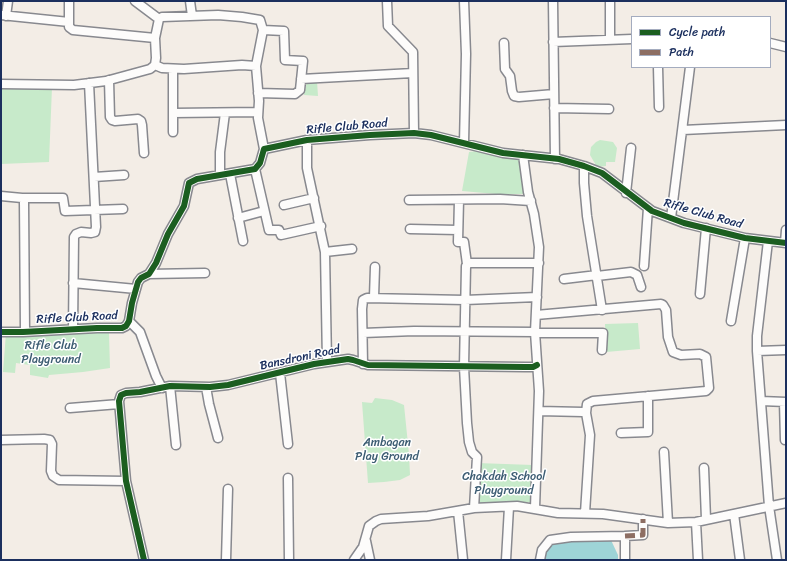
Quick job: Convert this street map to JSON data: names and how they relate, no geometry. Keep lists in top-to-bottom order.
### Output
{
  "streets": {
    "street": ["Rifle Club Road", "Bansdroni Road"]
  },
  "parks": ["Rifle Club Playground", "Ambagan Play Ground", "Chakdah School Playground"],
  "legend": ["Cycle path", "Path"]
}
